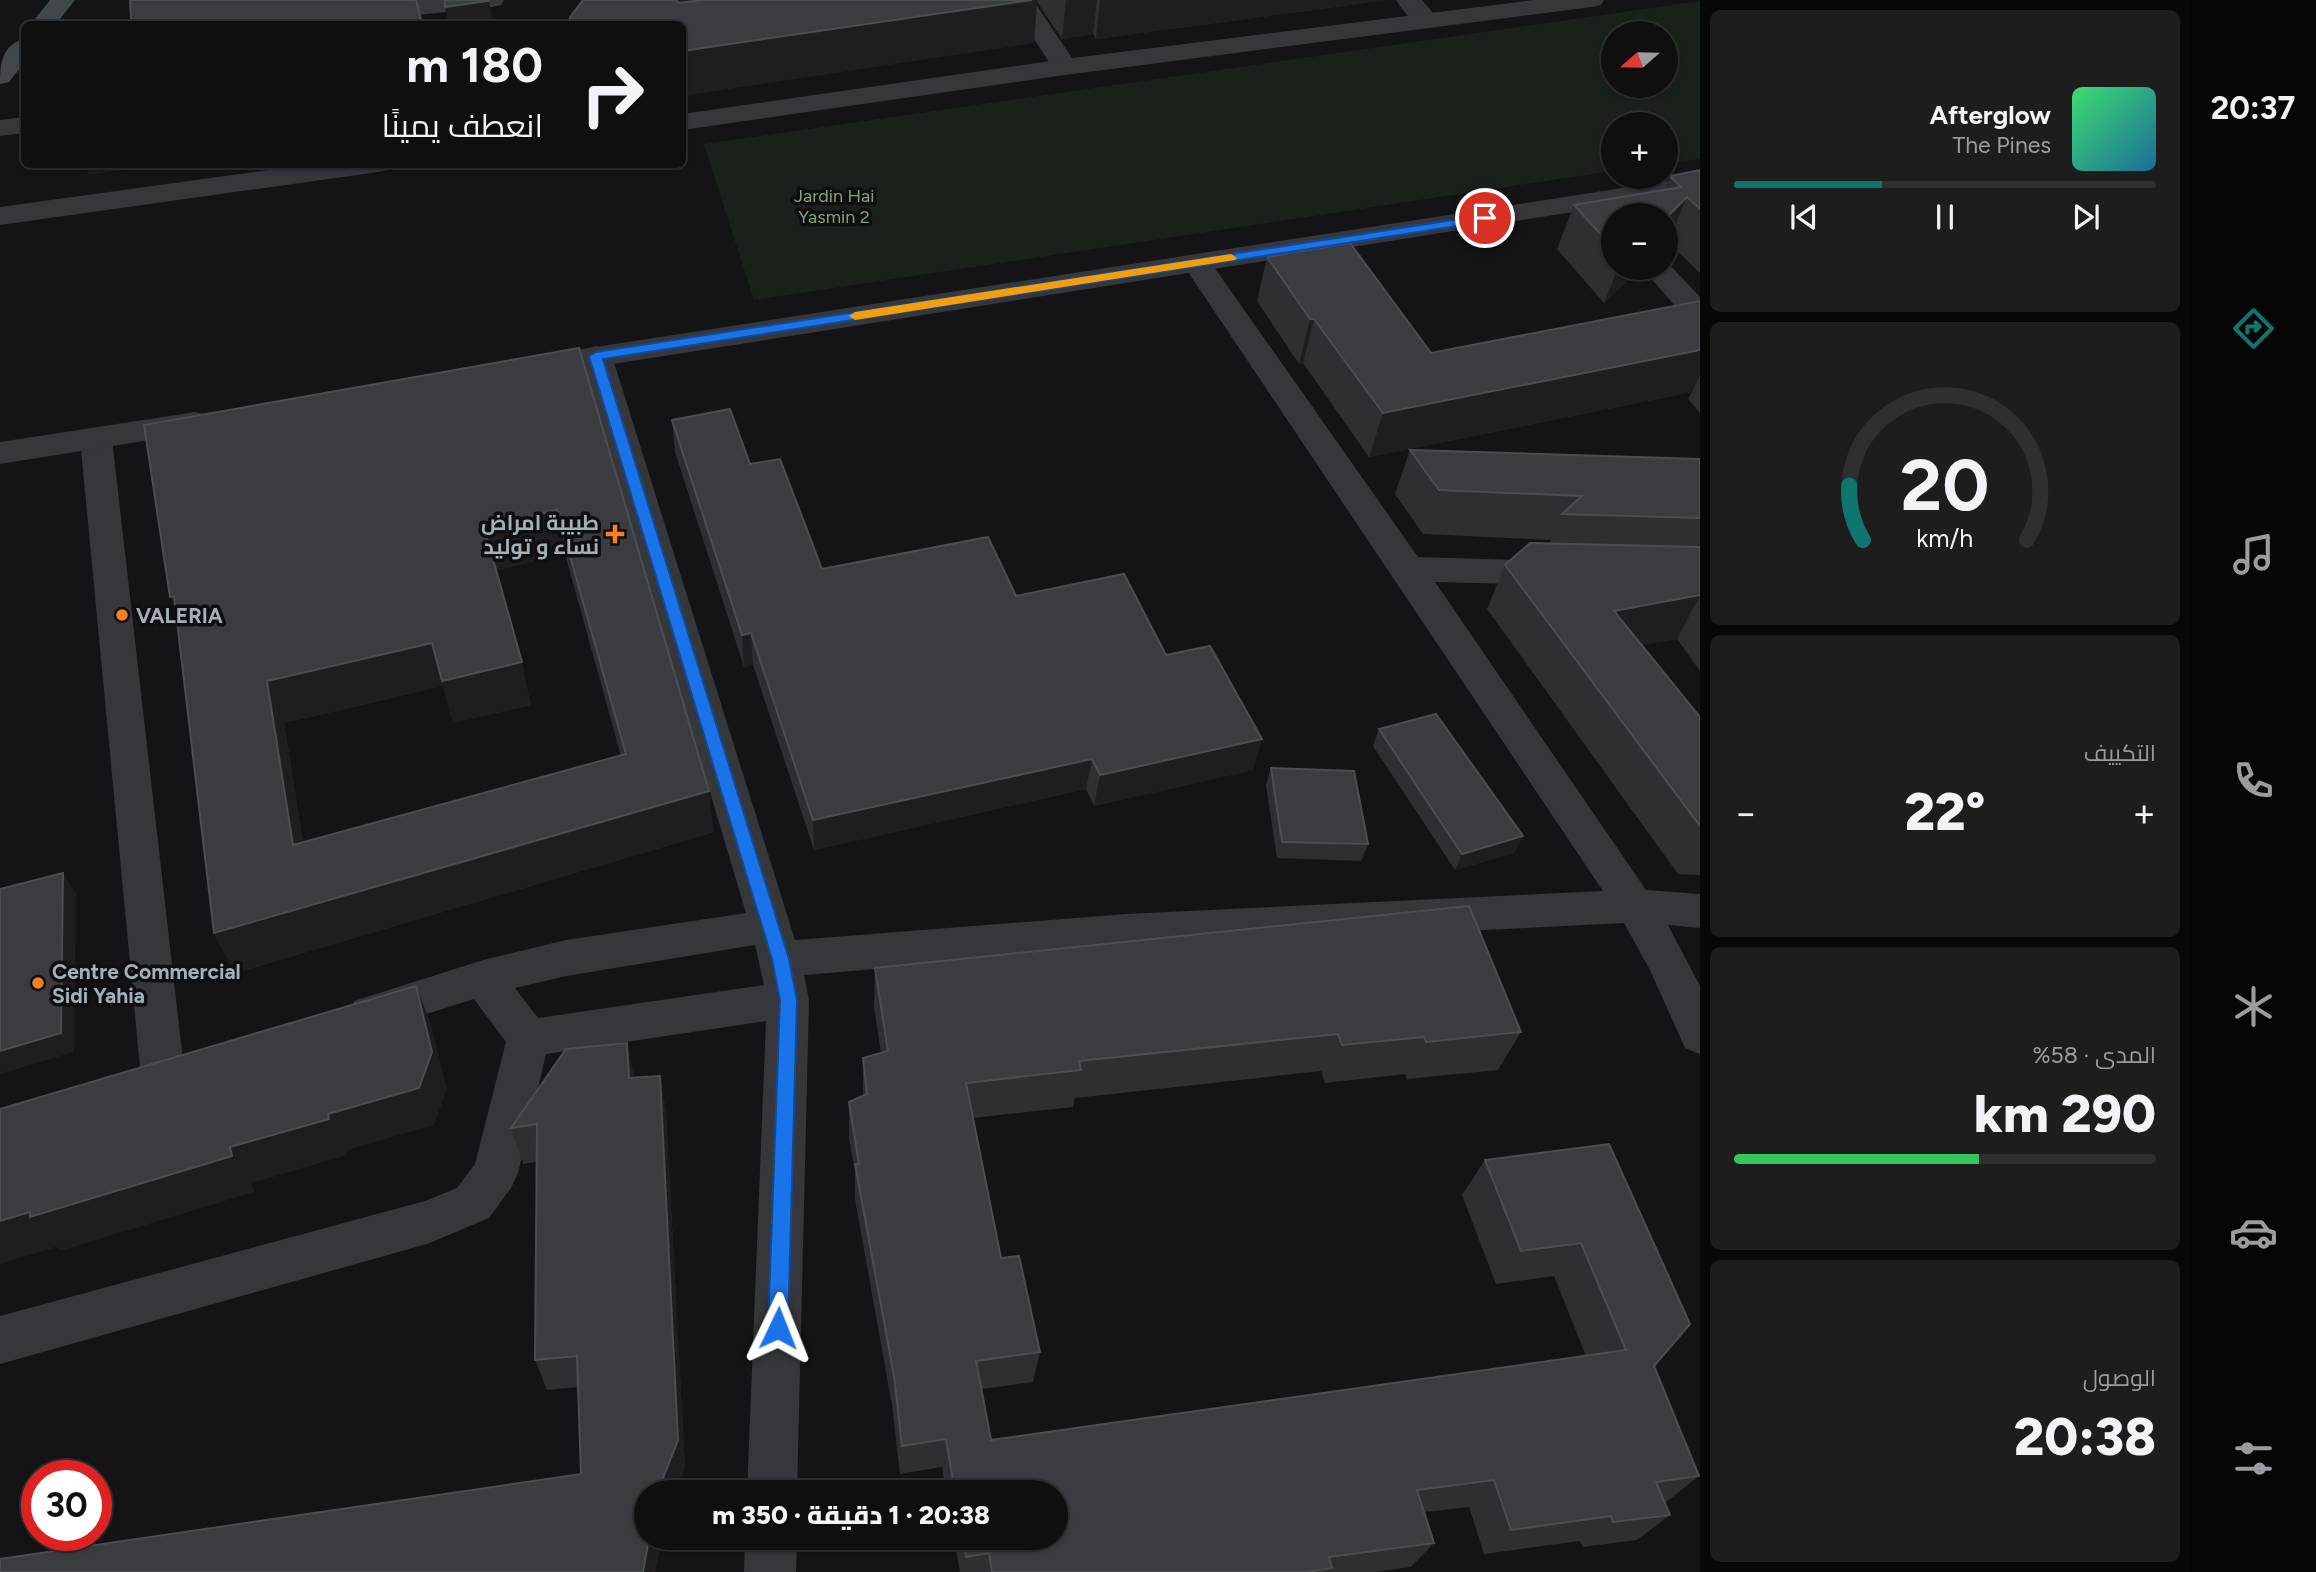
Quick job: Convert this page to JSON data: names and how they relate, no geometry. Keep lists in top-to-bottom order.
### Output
{
  "parks": ["Jardin Hai Yasmin 2"],
  "places": {
    "health": ["طبيبة امراض نساء و توليد"],
    "other": ["VALERIA", "Centre Commercial Sidi Yahia"]
  },
  "north": "left",
  "page": {
    "tabs": "20:37",
    "map_buttons": ["+", "−"],
    "turn": ["180 m", "انعطف يمينًا"],
    "song": ["Afterglow", "The Pines"],
    "tile": [
      "التكييف",
      ["المدى · 58%", "290 km"],
      ["الوصول", "20:38"]
    ],
    "heat": ["−", "22°", "+"],
    "limit": "30",
    "trip": "20:38 · 1 دقيقة · 350 m",
    "gauge": ["20", "km/h"]
  }
}
